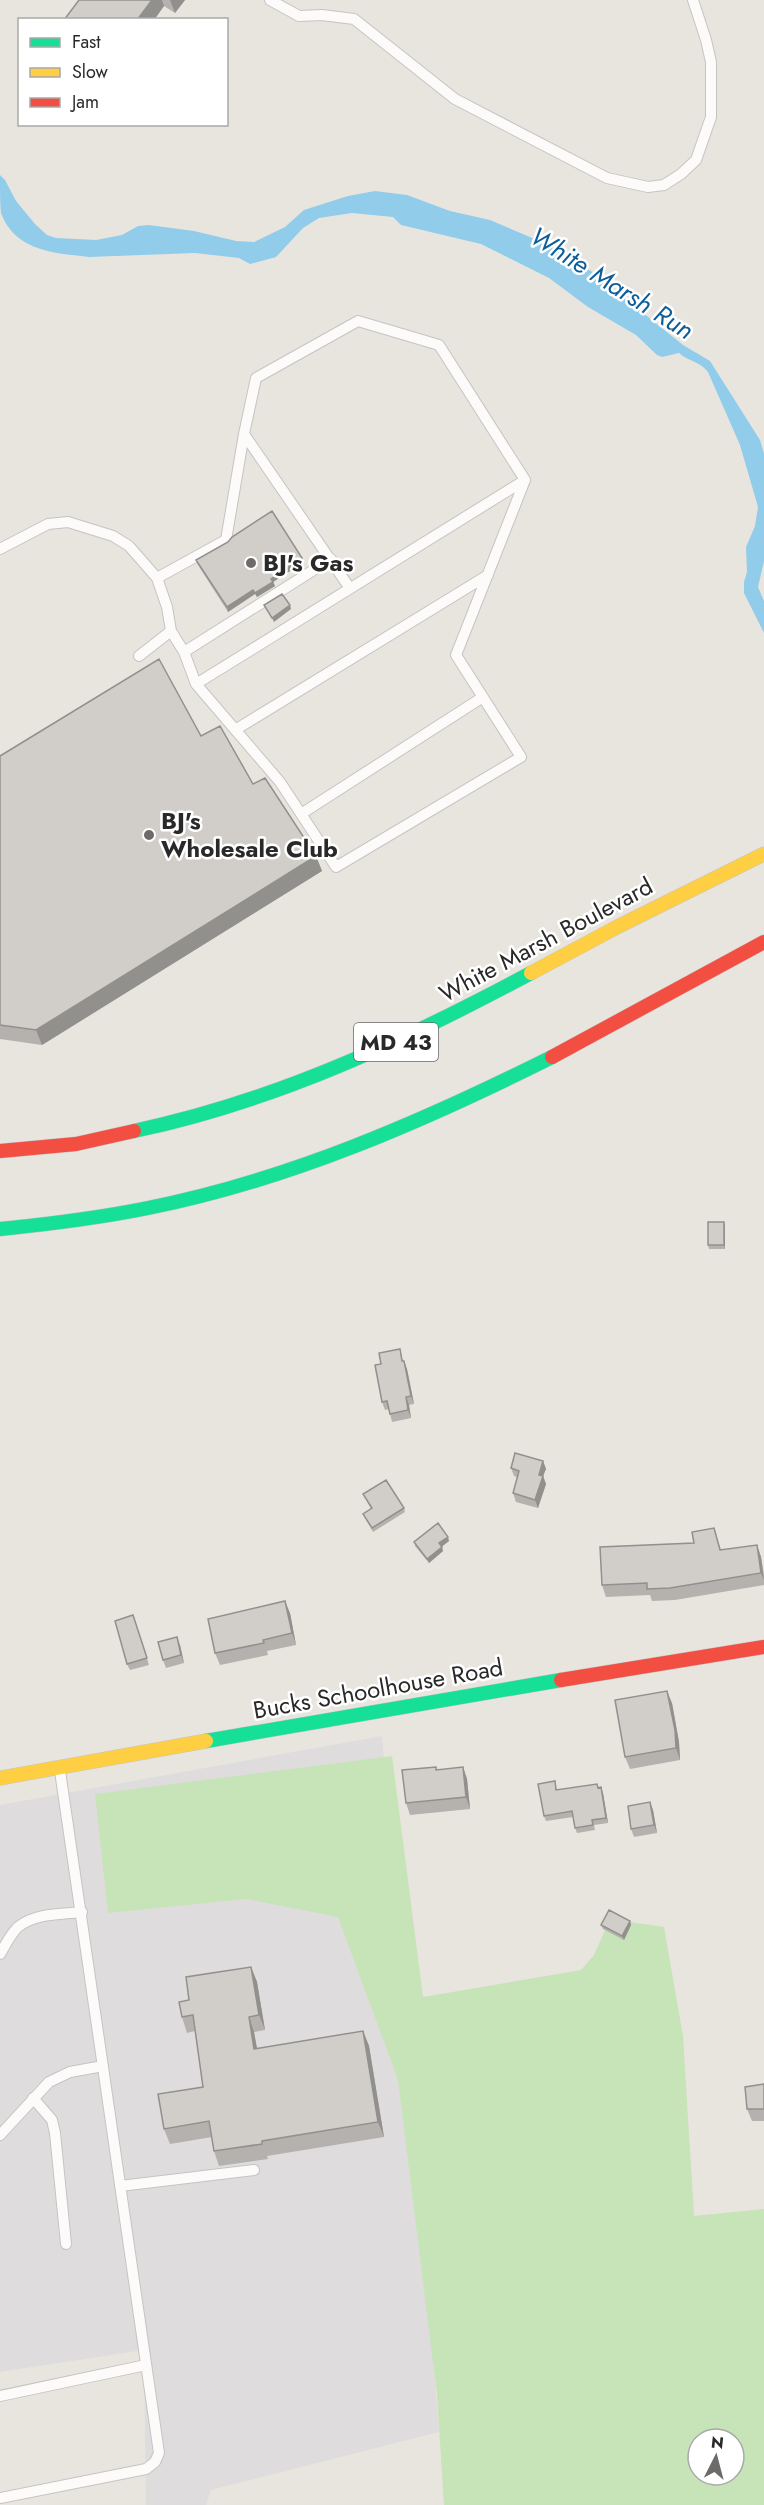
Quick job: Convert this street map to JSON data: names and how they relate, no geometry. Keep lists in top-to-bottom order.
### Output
{
  "streets": {
    "main road": ["White Marsh Boulevard", "MD 43", "Bucks Schoolhouse Road"]
  },
  "water": ["White Marsh Run"],
  "places": ["BJ's Gas", "BJ's Wholesale Club"],
  "legend": ["Fast", "Slow", "Jam"],
  "north": "top"
}
